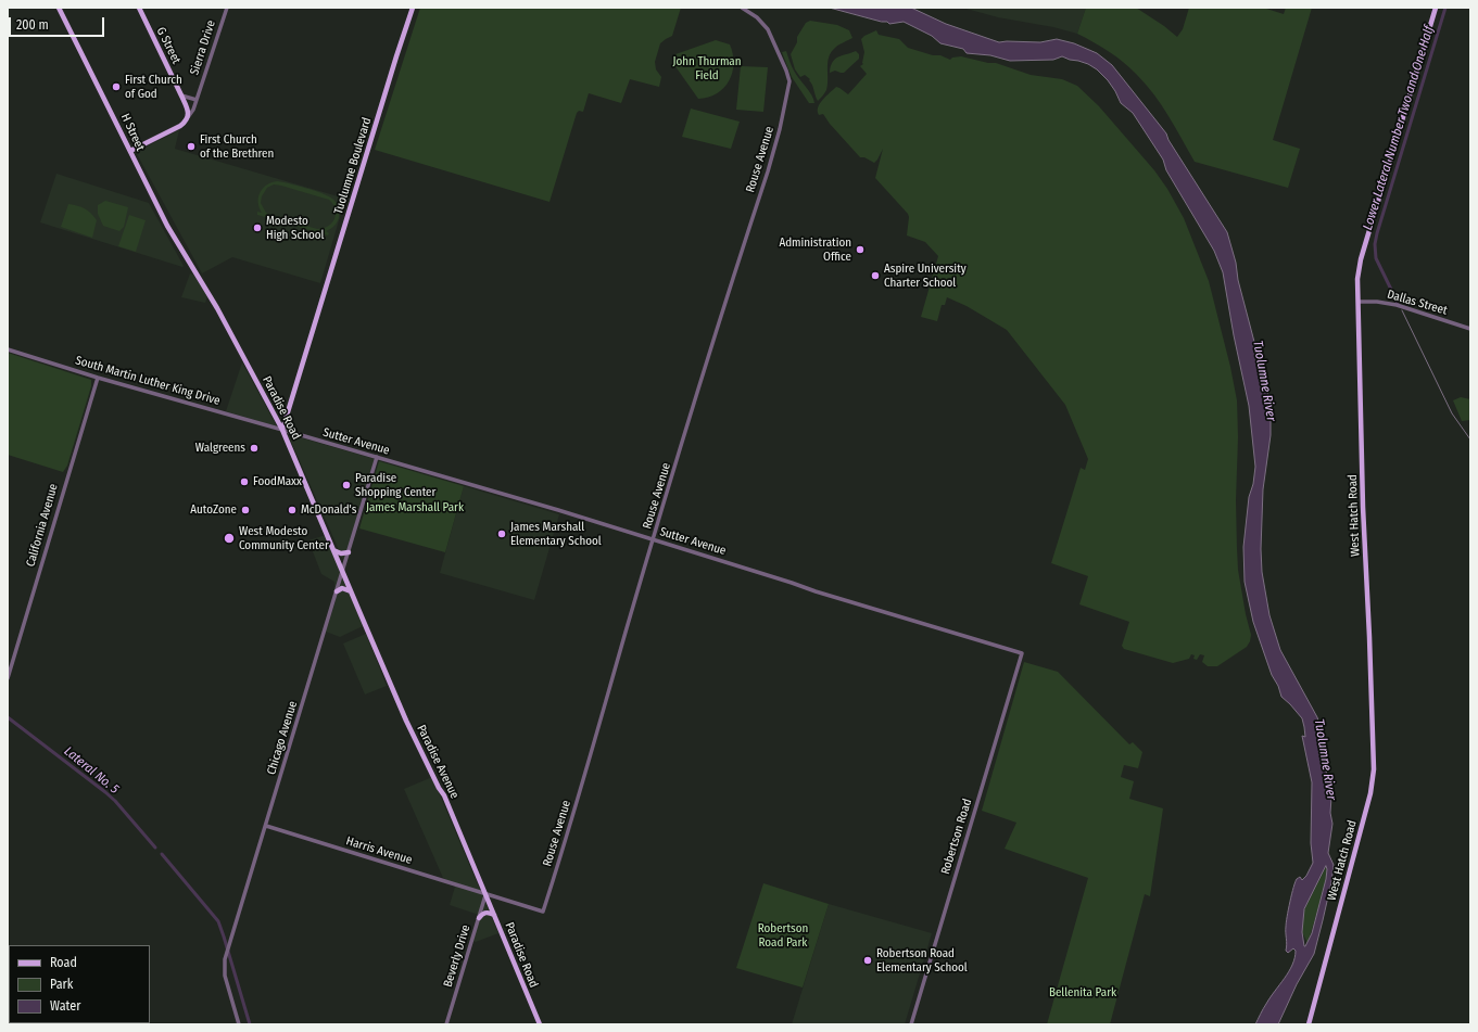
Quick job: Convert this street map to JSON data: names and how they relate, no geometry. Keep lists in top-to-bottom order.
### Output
{
  "streets": {
    "main road": [
      "G Street",
      "H Street",
      "Tuolumne Boulevard",
      "Paradise Road",
      "West Hatch Road",
      "Paradise Avenue"
    ],
    "street": [
      "Sierra Drive",
      "Rouse Avenue",
      "Dallas Street",
      "South Martin Luther King Drive",
      "Sutter Avenue",
      "California Avenue",
      "Chicago Avenue",
      "Robertson Road",
      "Harris Avenue",
      "Beverly Drive"
    ]
  },
  "crossings": [
    ["G Street", "Sierra Drive"],
    ["H Street", "Paradise Road"],
    ["Rouse Avenue", "Sutter Avenue"],
    ["Rouse Avenue", "Harris Avenue"],
    ["Tuolumne Boulevard", "South Martin Luther King Drive"],
    ["Tuolumne Boulevard", "Paradise Road"],
    ["Tuolumne Boulevard", "Sutter Avenue"],
    ["Dallas Street", "West Hatch Road"],
    ["South Martin Luther King Drive", "Paradise Road"],
    ["South Martin Luther King Drive", "Sutter Avenue"],
    ["South Martin Luther King Drive", "California Avenue"],
    ["Paradise Road", "Sutter Avenue"],
    ["Paradise Road", "Chicago Avenue"],
    ["Paradise Road", "Paradise Avenue"],
    ["Paradise Road", "Harris Avenue"],
    ["Paradise Road", "Beverly Drive"],
    ["Sutter Avenue", "Chicago Avenue"],
    ["Sutter Avenue", "Robertson Road"],
    ["Chicago Avenue", "Harris Avenue"],
    ["Paradise Avenue", "Harris Avenue"],
    ["Paradise Avenue", "Beverly Drive"],
    ["Harris Avenue", "Beverly Drive"]
  ],
  "water": ["Lower Lateral Number Two and One Half", "Tuolumne River", "Lateral No. 5"],
  "parks": [
    "John Thurman Field",
    "James Marshall Park",
    "Robertson Road Park",
    "Bellenita Park"
  ],
  "places": [
    "First Church of God",
    "First Church of the Brethren",
    "Modesto High School",
    "Administration Office",
    "Aspire University Charter School",
    "Walgreens",
    "FoodMaxx",
    "Paradise Shopping Center",
    "AutoZone",
    "McDonald's",
    "James Marshall Elementary School",
    "West Modesto Community Center",
    "Robertson Road Elementary School"
  ],
  "legend": ["Road", "Park", "Water"],
  "scale_bar": "200 m"
}
